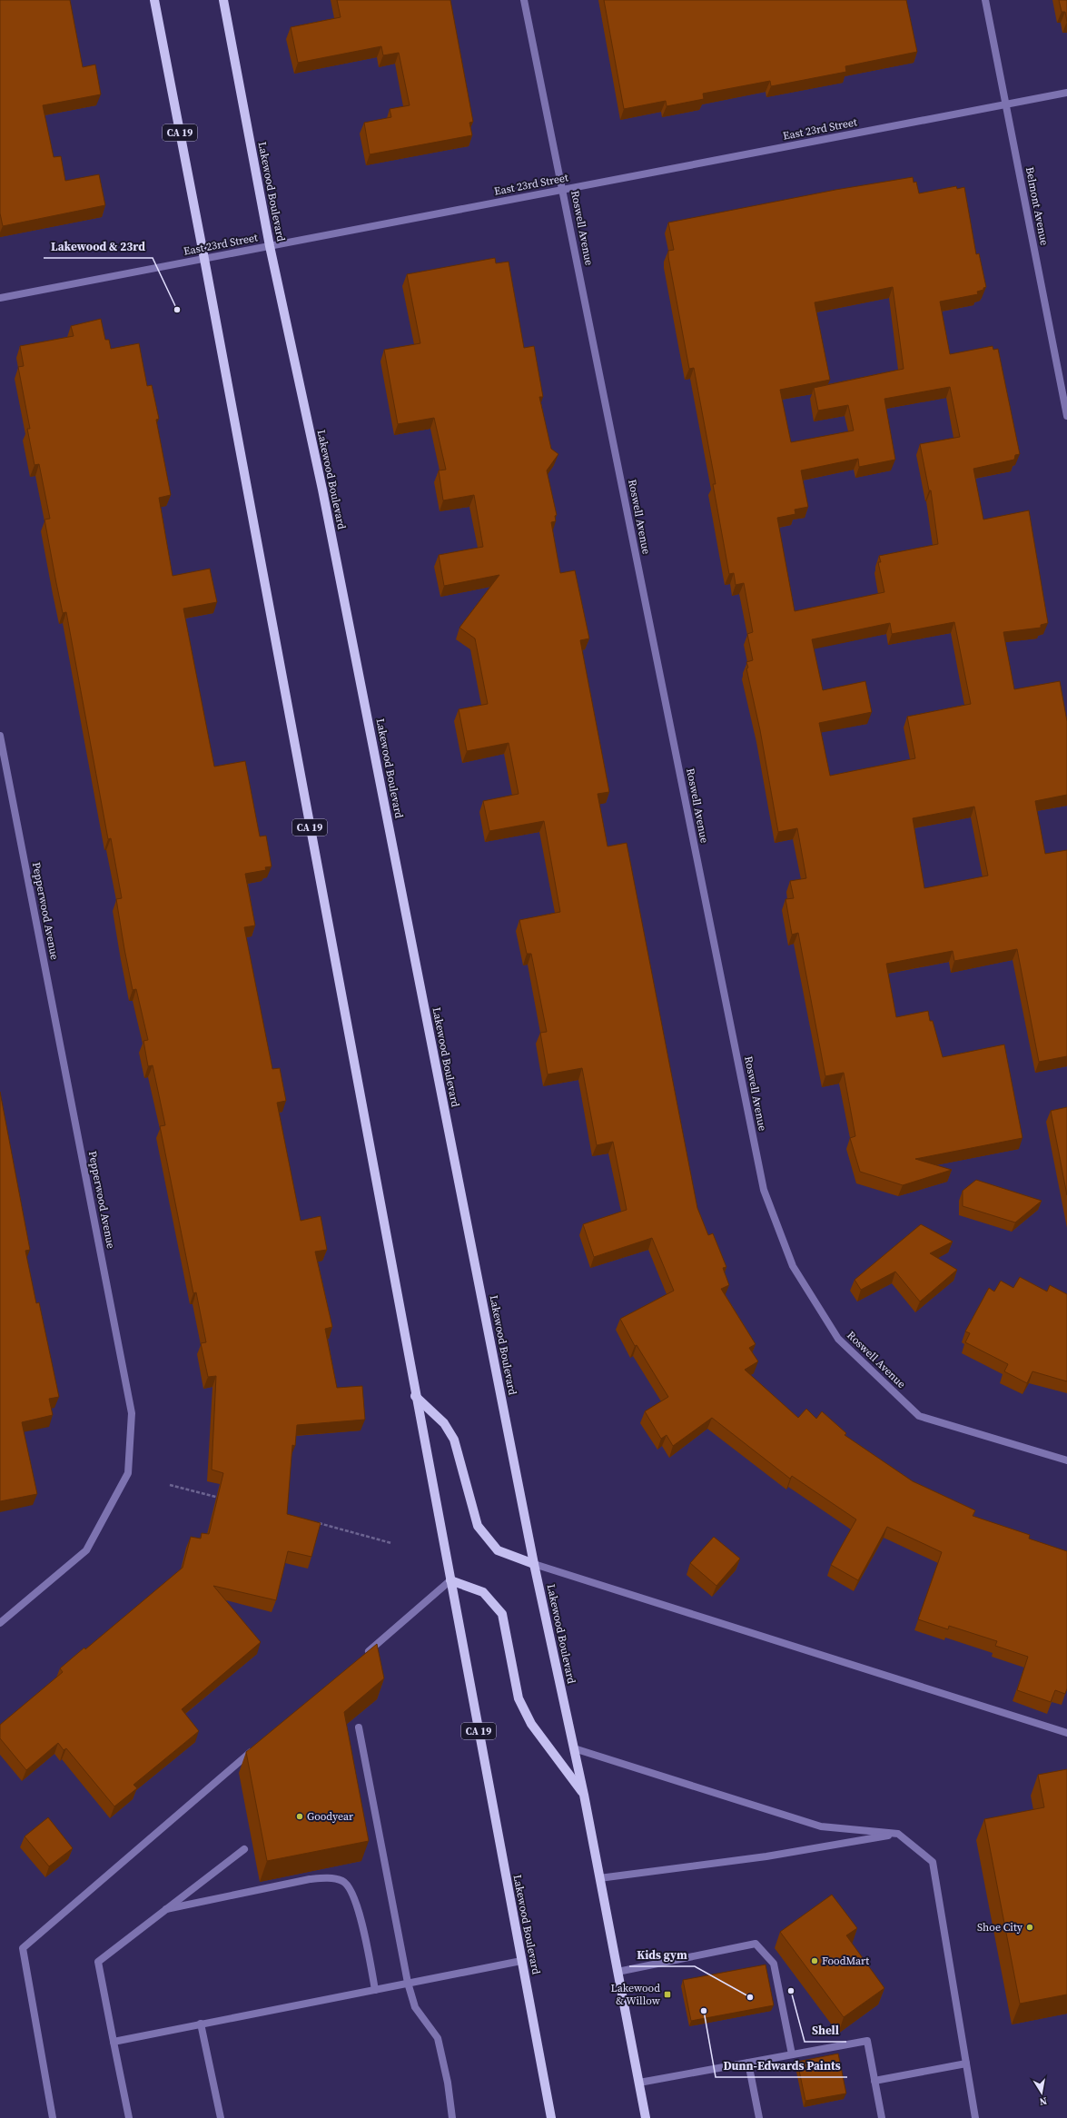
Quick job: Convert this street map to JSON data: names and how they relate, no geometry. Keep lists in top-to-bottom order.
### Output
{
  "streets": {
    "main road": ["CA 19", "Lakewood Boulevard"],
    "street": [
      "East 23rd Street",
      "Belmont Avenue",
      "Roswell Avenue",
      "Pepperwood Avenue"
    ]
  },
  "crossings": [
    ["East 23rd Street", "Lakewood Boulevard"],
    ["East 23rd Street", "Belmont Avenue"],
    ["East 23rd Street", "Roswell Avenue"]
  ],
  "places": {
    "other": [
      "Lakewood & 23rd",
      "Goodyear",
      "Shoe City",
      "FoodMart",
      "Shell",
      "Kids gym",
      "Dunn-Edwards Paints"
    ],
    "transit": ["Lakewood & Willow"]
  },
  "north": "bottom"
}
